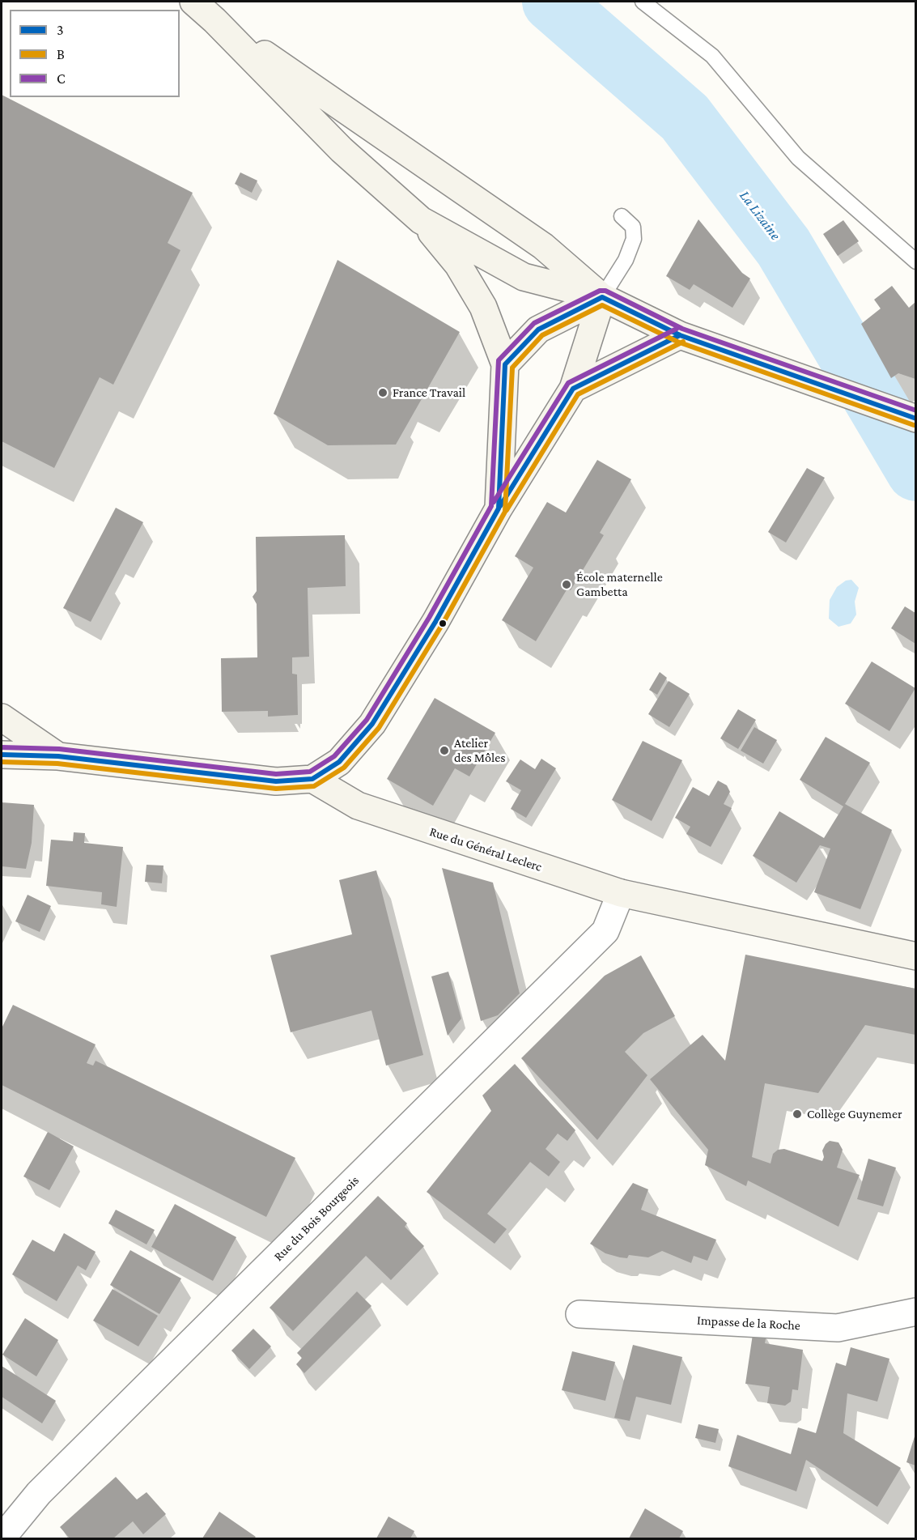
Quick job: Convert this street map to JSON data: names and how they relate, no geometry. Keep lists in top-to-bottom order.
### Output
{
  "streets": {
    "street": ["Rue du Général Leclerc", "Rue du Bois Bourgeois", "Impasse de la Roche"]
  },
  "crossings": [
    ["Rue du Général Leclerc", "Rue du Bois Bourgeois"]
  ],
  "water": ["La Lizaine"],
  "places": [
    "France Travail",
    "École maternelle Gambetta",
    "Atelier des Môles",
    "Collège Guynemer"
  ],
  "lines": ["transit line C", "transit line 3", "transit line B"],
  "legend": ["3", "B", "C"]
}
